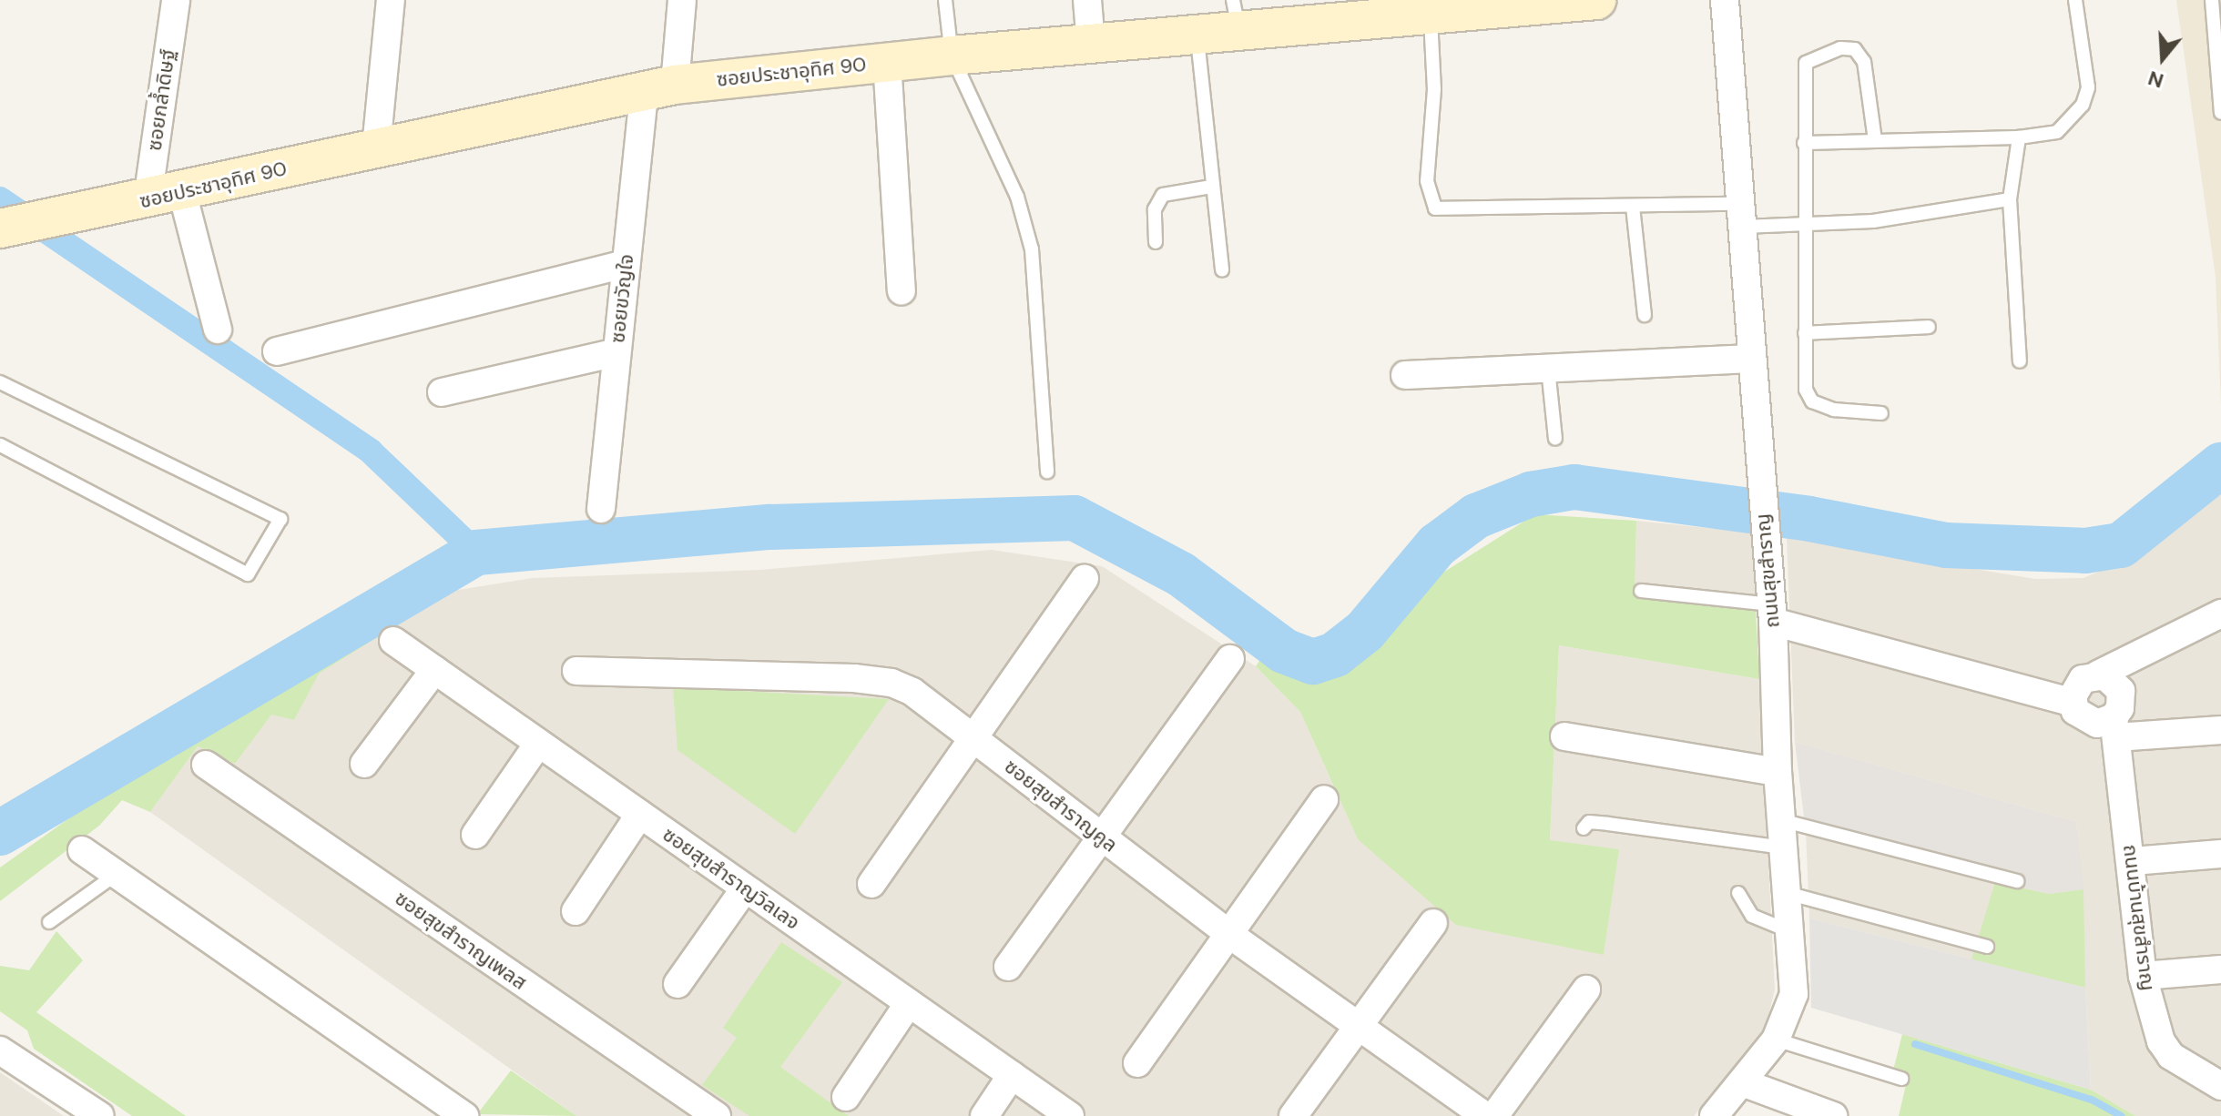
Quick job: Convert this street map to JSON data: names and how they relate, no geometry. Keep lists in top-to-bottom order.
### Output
{
  "streets": {
    "street": [
      "ซอยประชาอุทิศ 90",
      "ซอยกล้ำดิษฐ์",
      "ซอยขวัญใจ",
      "ถนนสุขสำราญ",
      "ซอยสุขสำราญคูล",
      "ซอยสุขสำราญวิลเลจ",
      "ถนนบ้านสุขสำราญ",
      "ซอยสุขสำราญเพลส"
    ]
  },
  "crossings": [
    ["ซอยประชาอุทิศ 90", "ซอยกล้ำดิษฐ์"],
    ["ซอยประชาอุทิศ 90", "ซอยขวัญใจ"]
  ],
  "north": "bottom"
}
